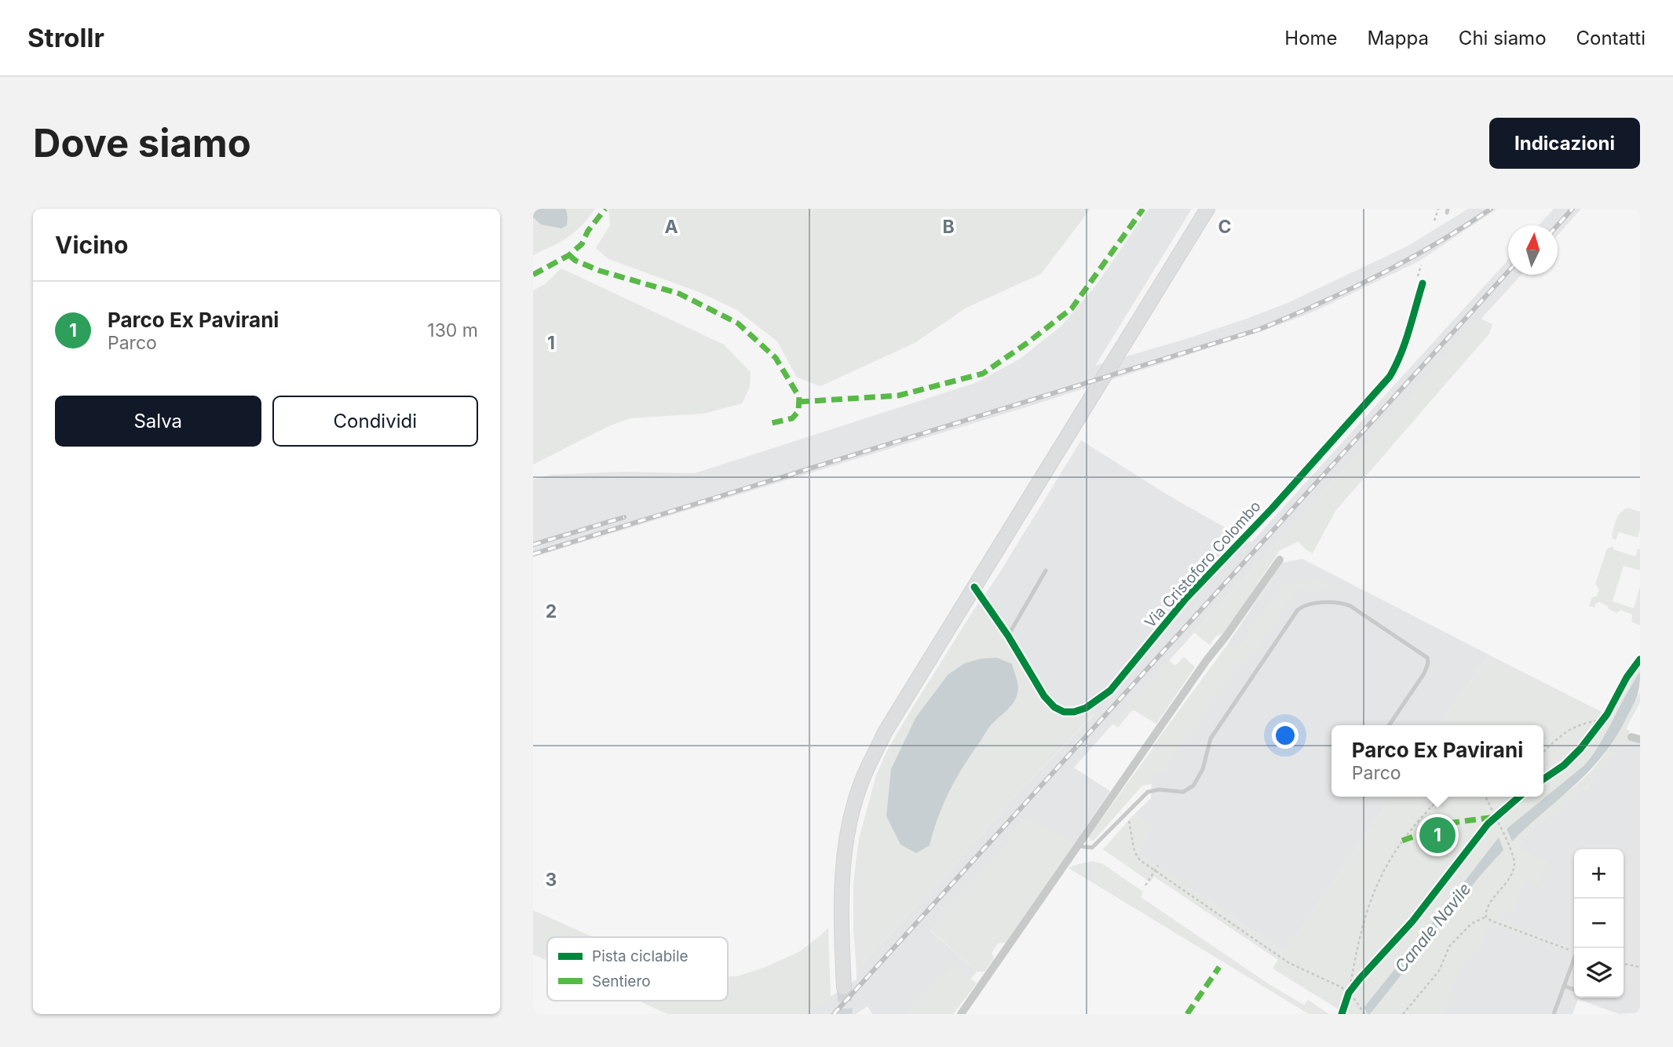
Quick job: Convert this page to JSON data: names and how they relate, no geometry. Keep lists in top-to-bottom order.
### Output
{
  "streets": {
    "street": ["Via Cristoforo Colombo"]
  },
  "water": ["Canale Navile"],
  "legend": ["Pista ciclabile", "Sentiero"],
  "north": "top",
  "page": {
    "header": "Strollr",
    "nav": [
      "Home",
      "Mappa",
      "Chi siamo",
      "Contatti"
    ],
    "buttons": [
      "Indicazioni",
      ["Salva", "Condividi"]
    ],
    "title": "Dove siamo",
    "heading": "Vicino",
    "list": [
      {
        "mark": "1",
        "name": "Parco Ex Pavirani",
        "note": "Parco",
        "value": "130 m"
      }
    ],
    "popup": ["Parco Ex Pavirani", "Parco"],
    "pins": "1",
    "map_buttons": ["+", "−"]
  },
  "grid": {
    "columns": ["A", "B", "C"],
    "rows": ["1", "2", "3"]
  }
}
